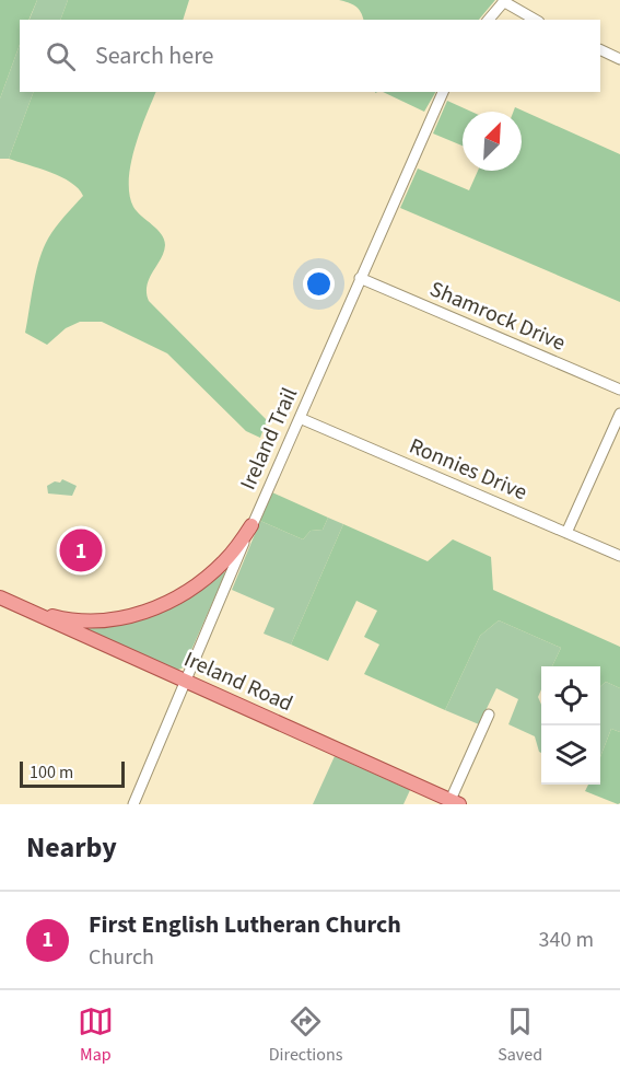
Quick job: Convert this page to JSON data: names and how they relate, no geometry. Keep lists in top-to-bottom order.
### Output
{
  "streets": {
    "main road": ["Ireland Road"],
    "street": ["Shamrock Drive", "Ireland Trail", "Ronnies Drive"]
  },
  "crossings": [
    ["Shamrock Drive", "Ireland Trail"],
    ["Ireland Trail", "Ronnies Drive"],
    ["Ireland Trail", "Ireland Road"]
  ],
  "scale_bar": "100 m",
  "north": "top right",
  "page": {
    "search": "Search here",
    "pins": "1",
    "scale": "100 m",
    "heading": "Nearby",
    "list": [
      {
        "mark": "1",
        "name": "First English Lutheran Church",
        "note": "Church",
        "value": "340 m"
      }
    ],
    "nav": ["Map", "Directions", "Saved"]
  }
}
